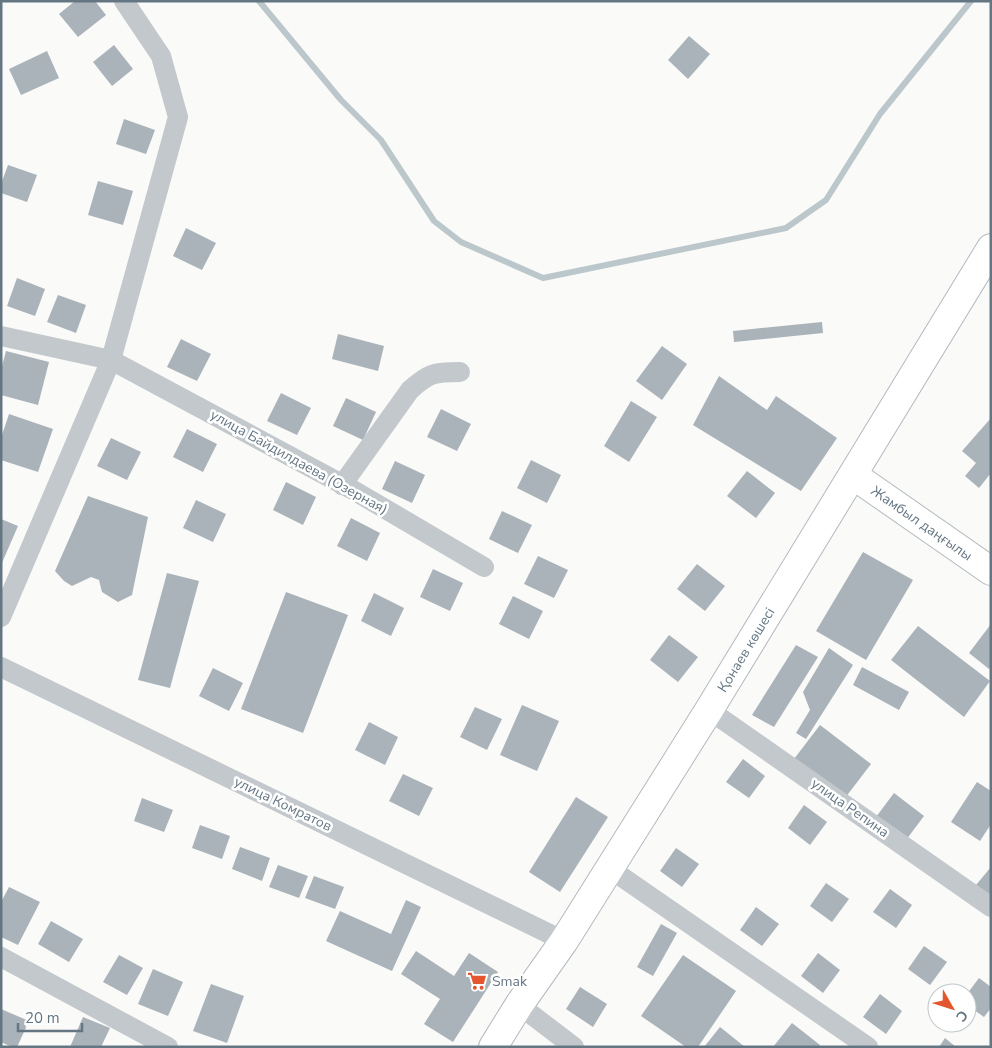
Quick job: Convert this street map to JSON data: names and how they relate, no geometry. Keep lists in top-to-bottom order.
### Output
{
  "streets": {
    "main road": ["Жамбыл даңғылы", "Қонаев көшесі"],
    "street": ["улица Байдилдаева (Озерная)", "улица Комратов", "улица Репина"]
  },
  "crossings": [
    ["Жамбыл даңғылы", "Қонаев көшесі"],
    ["Қонаев көшесі", "улица Комратов"],
    ["Қонаев көшесі", "улица Репина"]
  ],
  "places": {
    "supermarket": ["Smak"]
  },
  "scale_bar": "20 m",
  "north": "bottom right"
}
